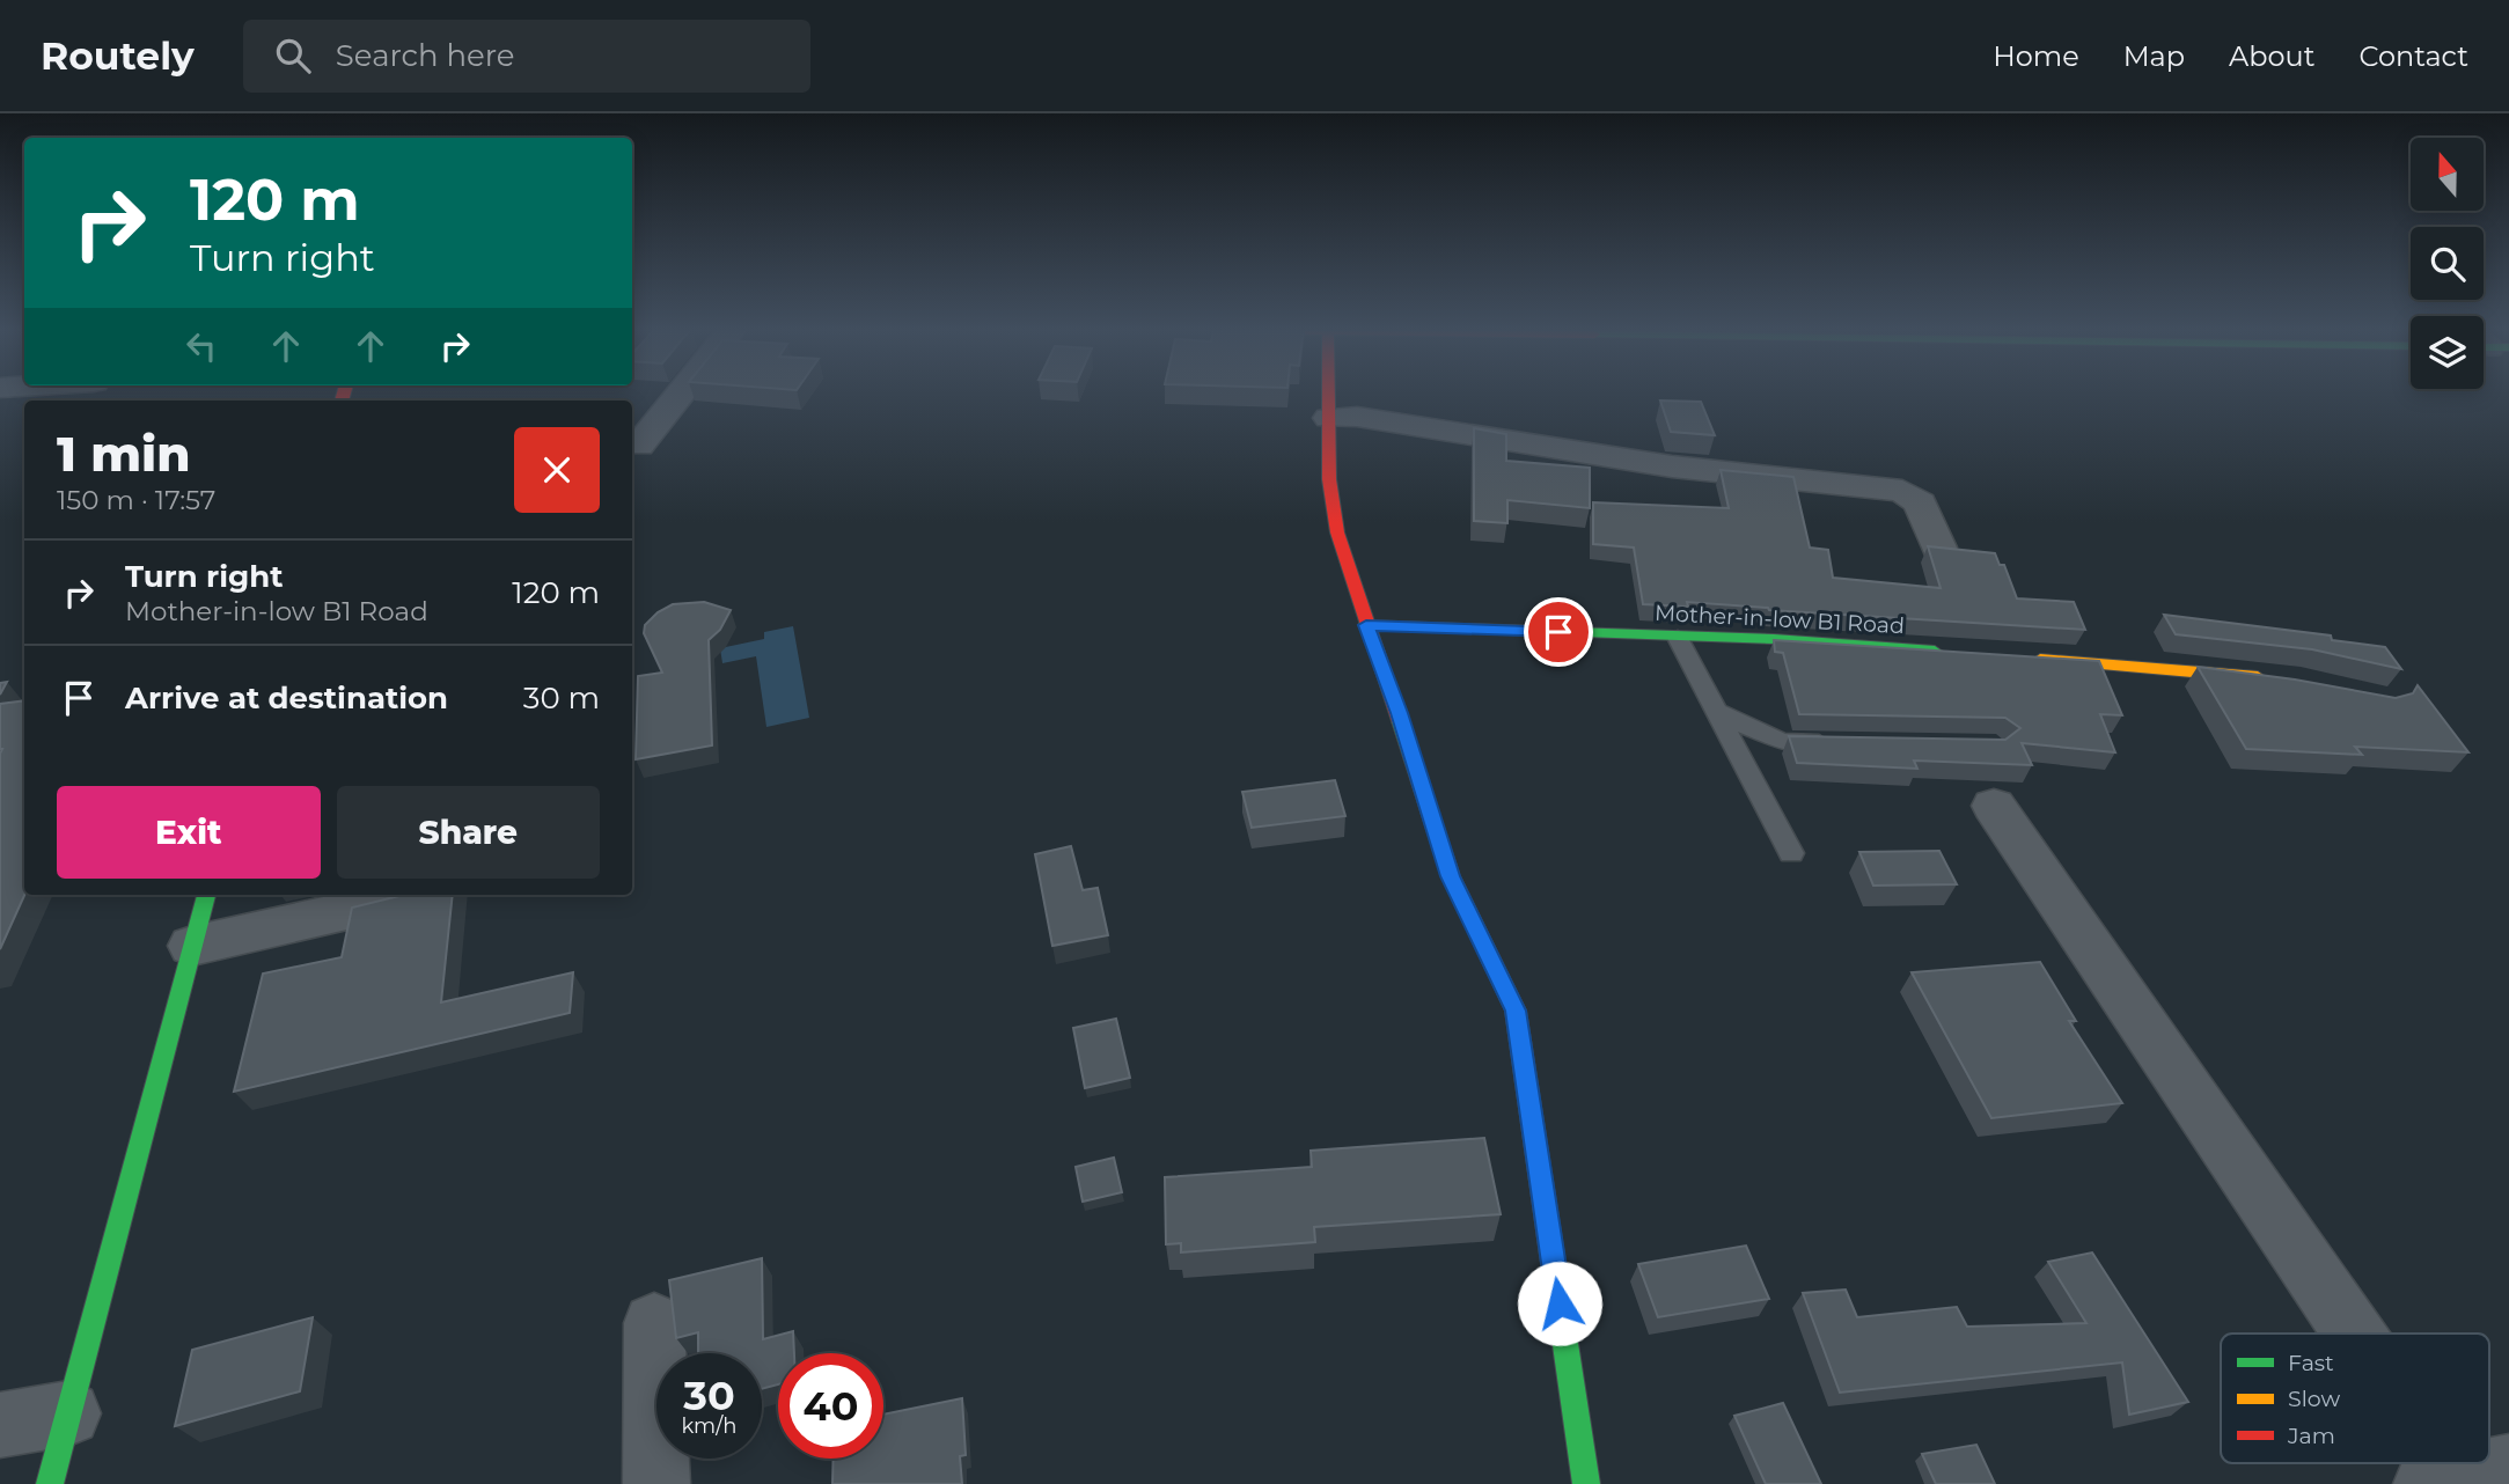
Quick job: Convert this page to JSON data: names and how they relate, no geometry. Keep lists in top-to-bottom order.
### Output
{
  "streets": {
    "street": ["Mother-in-low B1 Road"]
  },
  "legend": ["Fast", "Slow", "Jam"],
  "north": "top",
  "page": {
    "header": "Routely",
    "search": "Search here",
    "nav": [
      "Home",
      "Map",
      "About",
      "Contact"
    ],
    "turn": ["120 m", "Turn right"],
    "heading": ["1 min", "150 m · 17:57"],
    "list": [
      {
        "name": "Turn right",
        "note": "Mother-in-low B1 Road",
        "value": "120 m"
      },
      {
        "name": "Arrive at destination",
        "value": "30 m"
      }
    ],
    "buttons": ["Exit", "Share"],
    "speed": "30 km/h",
    "limit": "40"
  }
}
